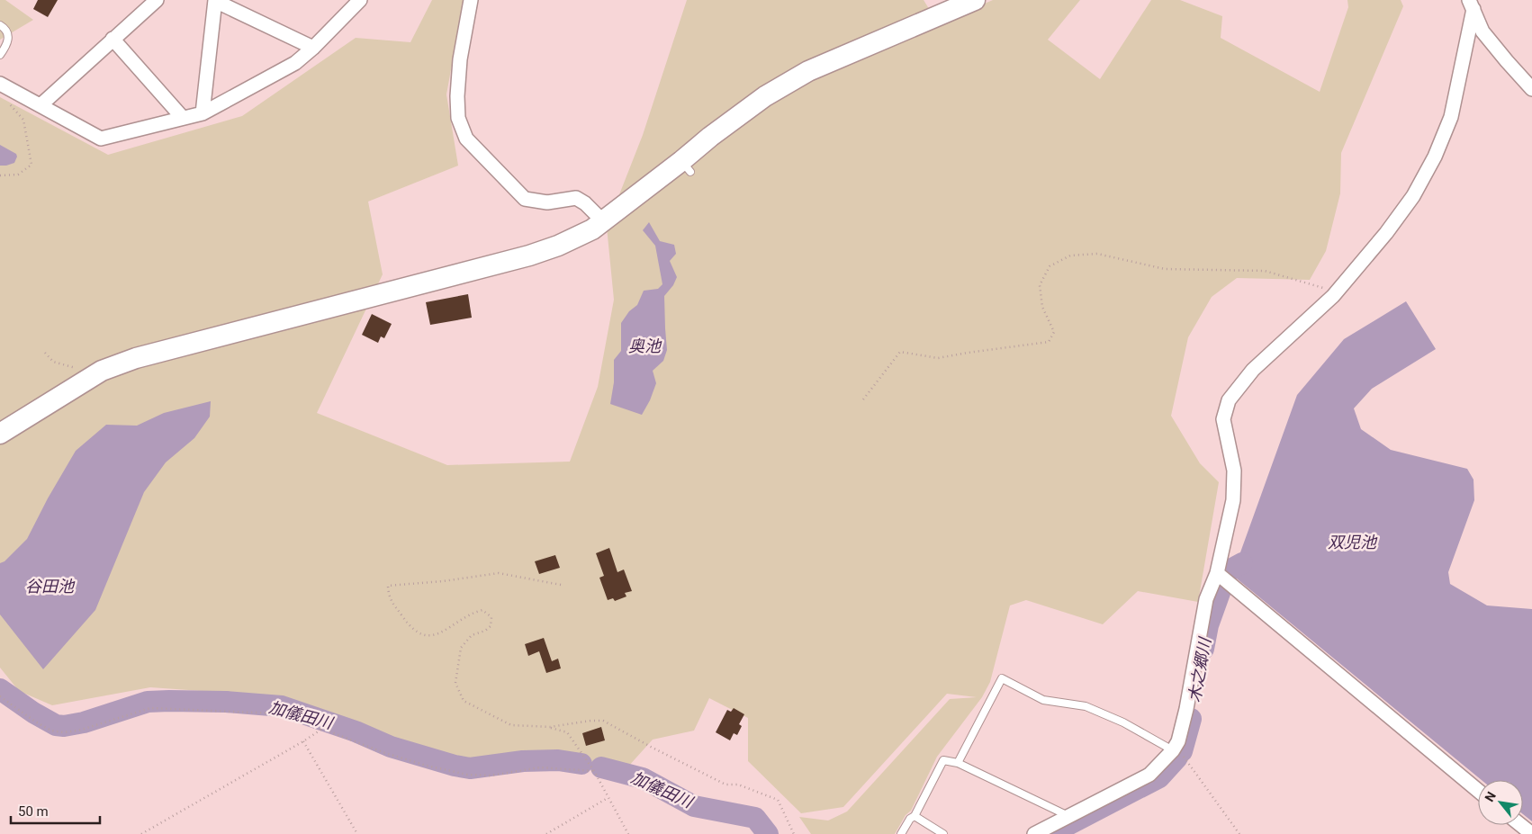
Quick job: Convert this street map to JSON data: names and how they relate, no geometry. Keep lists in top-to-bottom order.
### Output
{
  "water": [
    "奥池",
    "双児池",
    "谷田池",
    "木之郷川",
    "加儀田川"
  ],
  "scale_bar": "50 m",
  "north": "top left"
}
